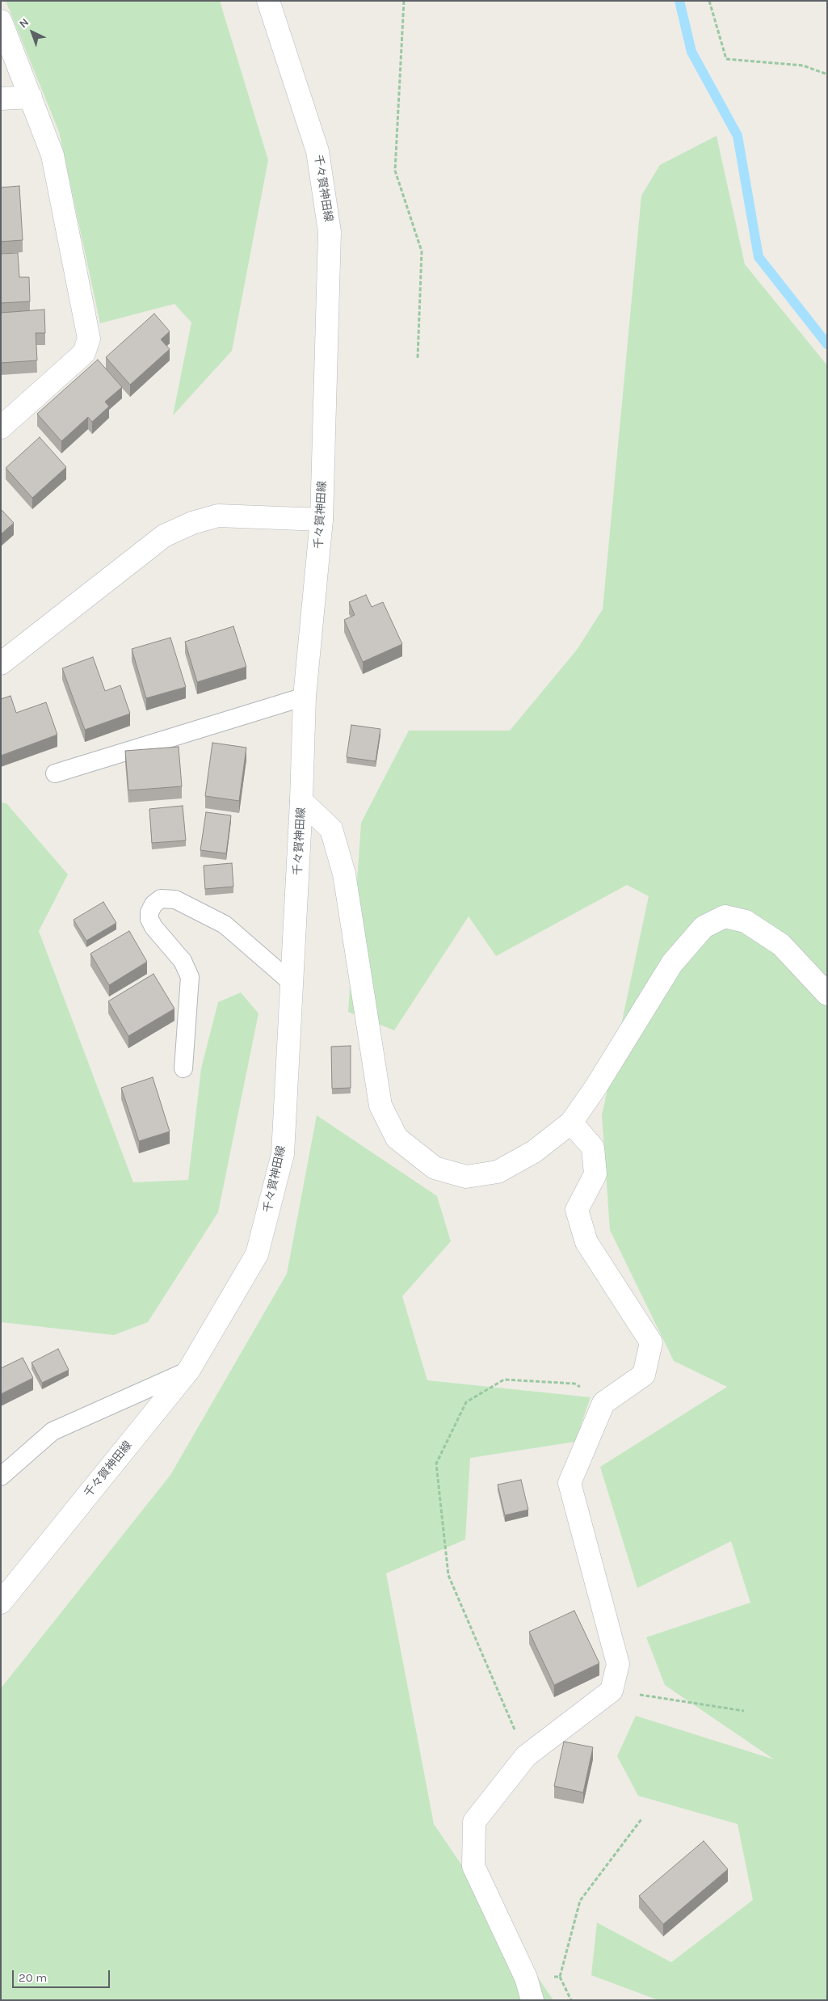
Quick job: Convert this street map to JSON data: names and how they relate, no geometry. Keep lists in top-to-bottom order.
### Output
{
  "streets": {
    "street": ["千々賀神田線"]
  },
  "scale_bar": "20 m",
  "north": "top left"
}
